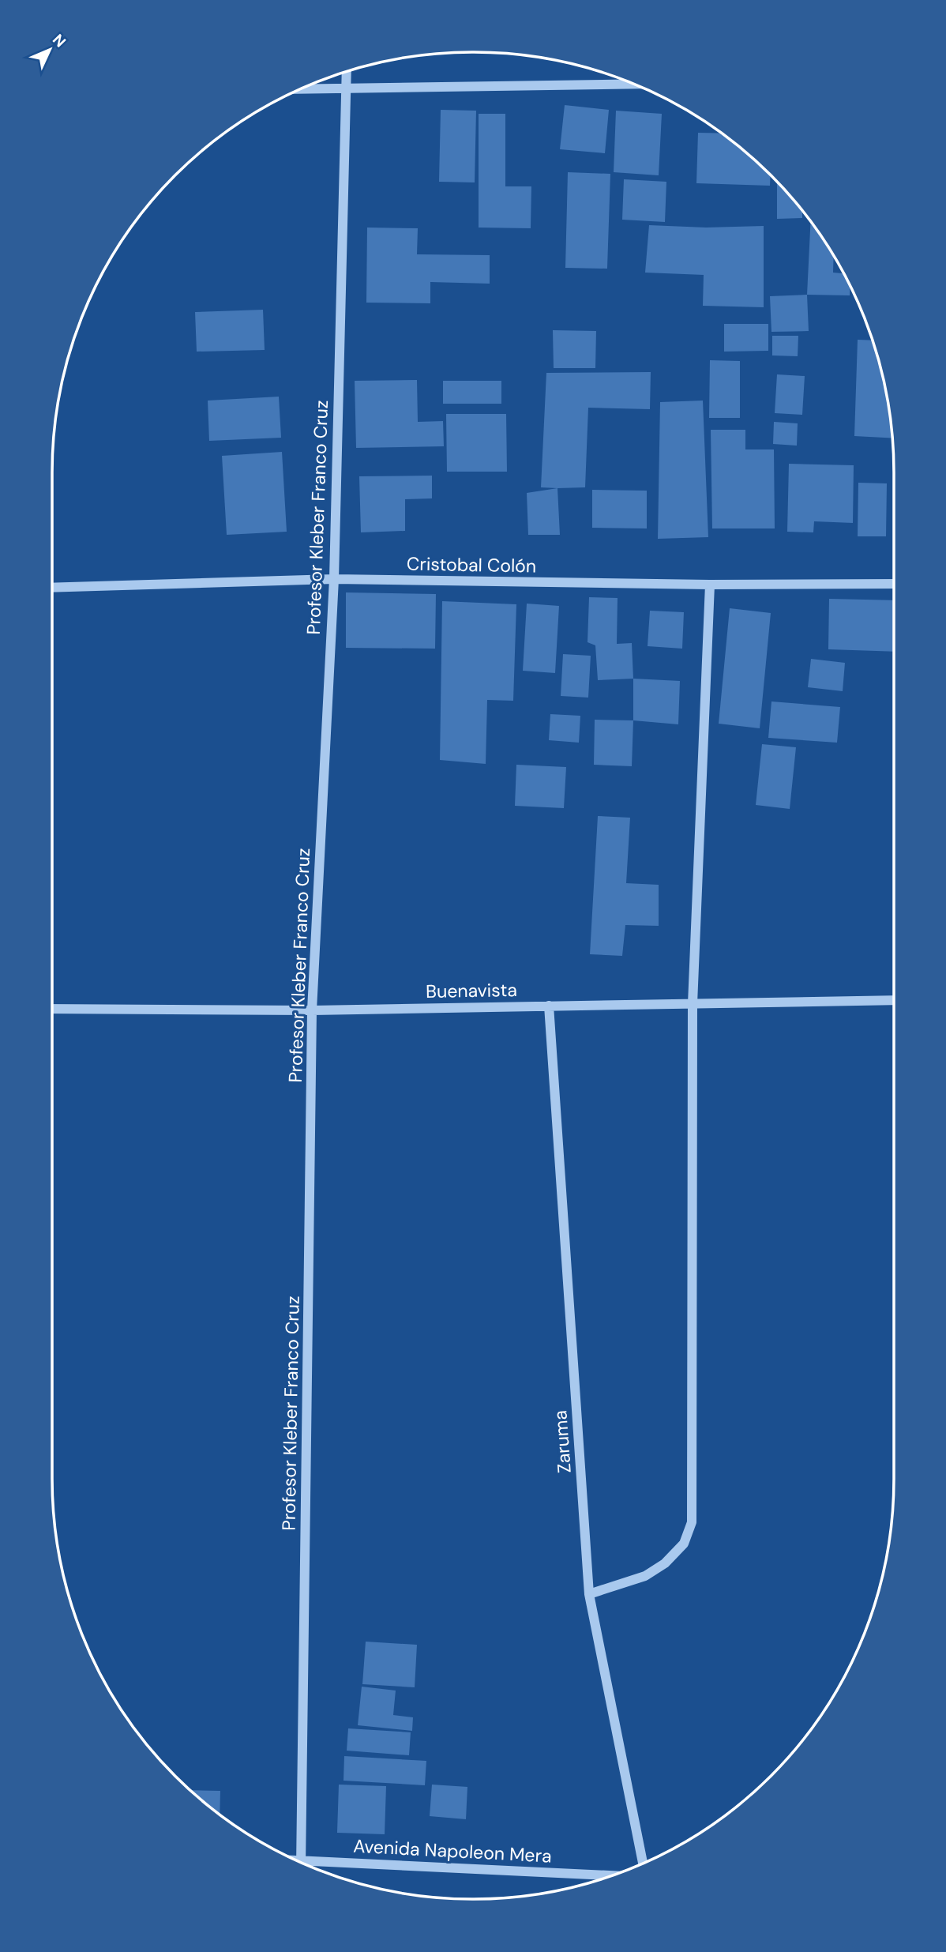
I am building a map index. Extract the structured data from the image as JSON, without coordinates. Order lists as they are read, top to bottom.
{
  "streets": {
    "street": [
      "Profesor Kleber Franco Cruz",
      "Cristobal Colón",
      "Buenavista",
      "Zaruma",
      "Avenida Napoleon Mera"
    ]
  },
  "crossings": [
    ["Profesor Kleber Franco Cruz", "Cristobal Colón"],
    ["Profesor Kleber Franco Cruz", "Buenavista"],
    ["Buenavista", "Zaruma"]
  ],
  "north": "top right"
}
